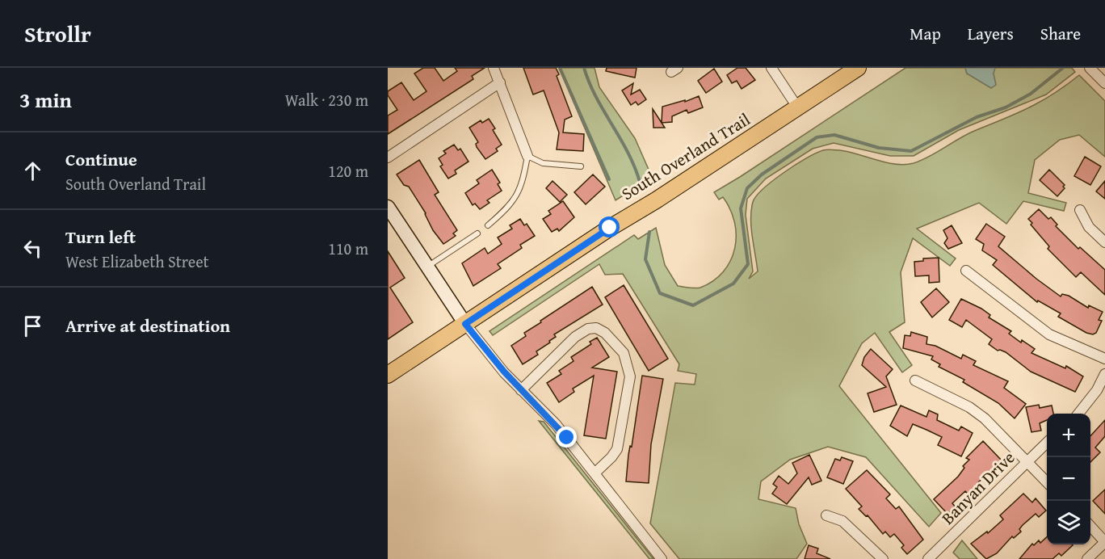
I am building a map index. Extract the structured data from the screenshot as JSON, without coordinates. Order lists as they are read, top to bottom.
{
  "streets": {
    "main road": ["South Overland Trail"],
    "street": ["Banyan Drive"]
  },
  "page": {
    "header": "Strollr",
    "nav": ["Map", "Layers", "Share"],
    "heading": ["3 min", "Walk · 230 m"],
    "list": [
      ["Continue", "South Overland Trail", "120 m"],
      ["Turn left", "West Elizabeth Street", "110 m"],
      "Arrive at destination"
    ],
    "map_buttons": ["+", "−"]
  }
}
